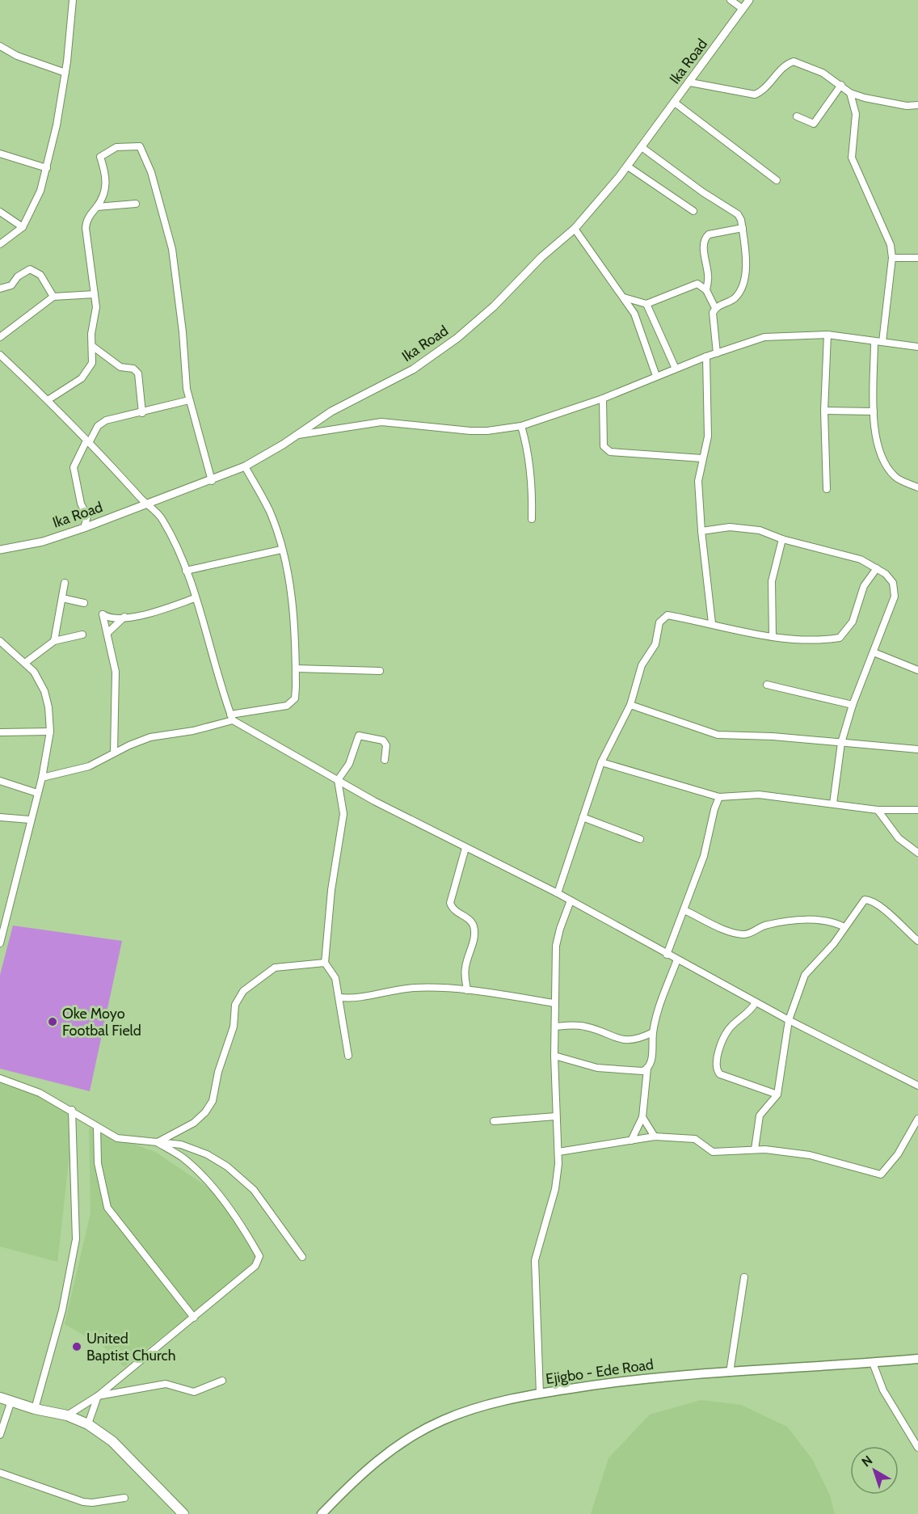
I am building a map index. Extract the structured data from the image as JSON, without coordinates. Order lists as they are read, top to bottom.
{
  "streets": {
    "main road": ["Ejigbo - Ede Road"],
    "street": ["Ika Road"]
  },
  "places": ["Oke Moyo Footbal Field", "United Baptist Church"],
  "north": "top left"
}
